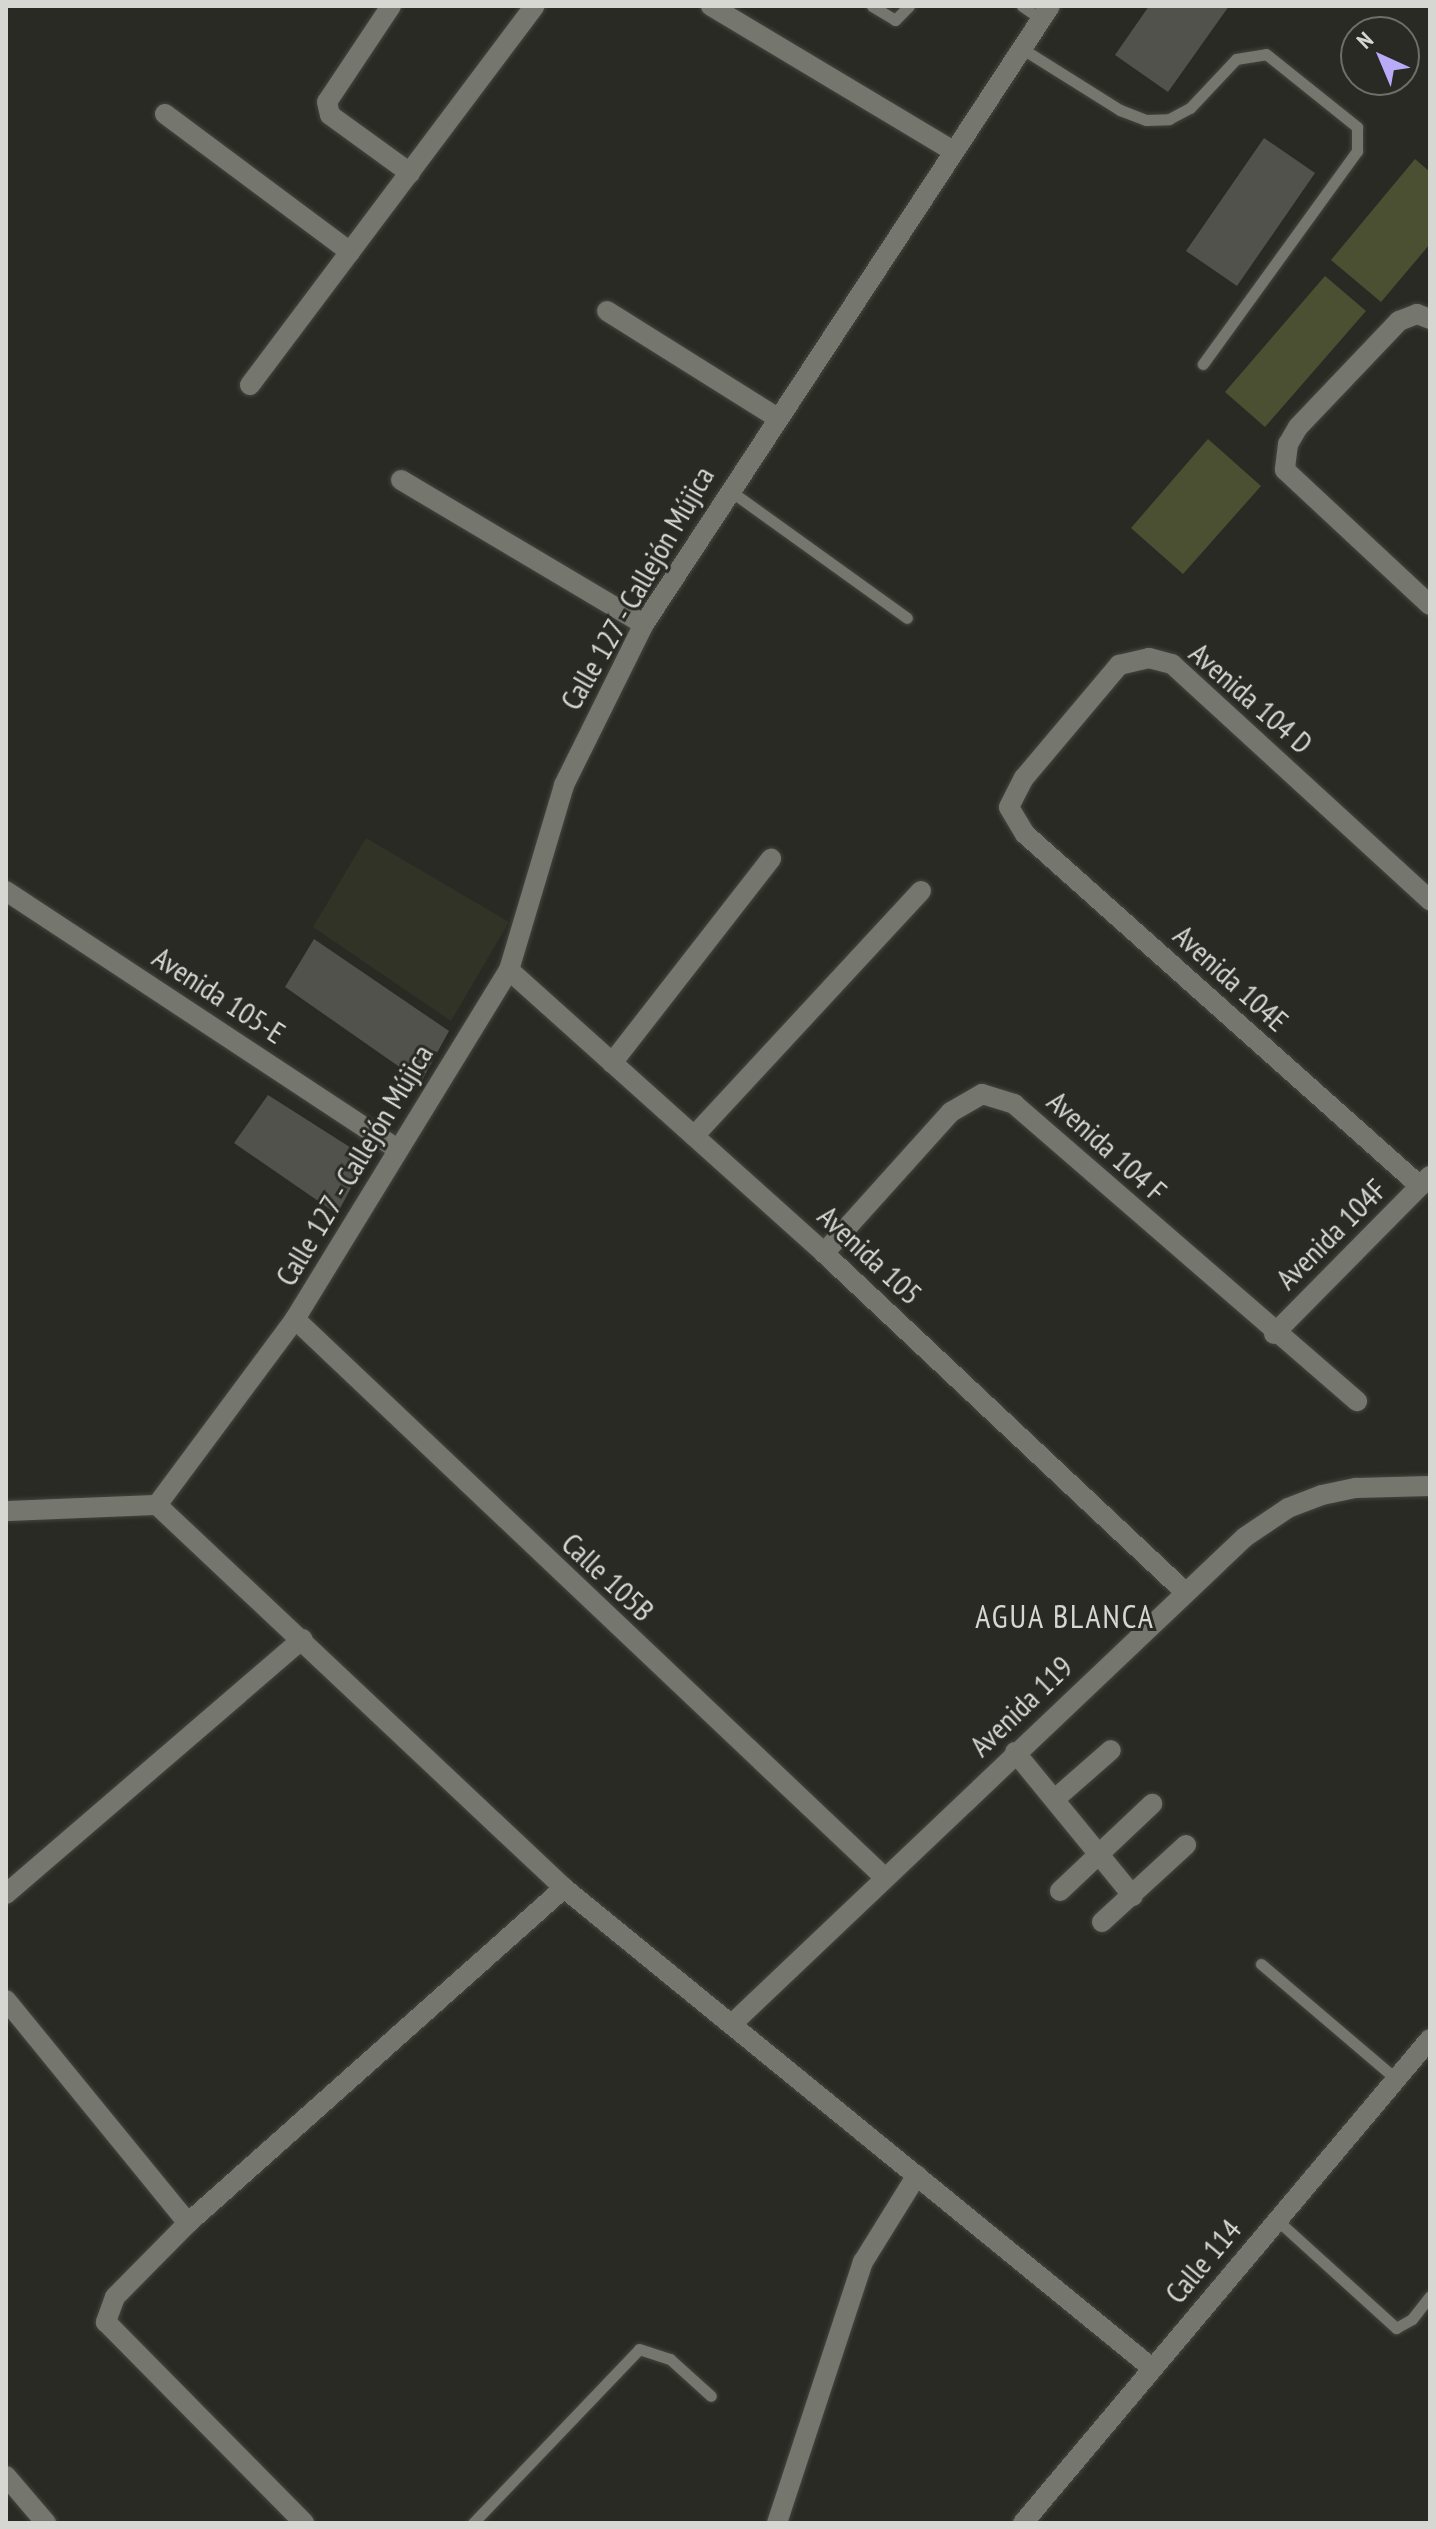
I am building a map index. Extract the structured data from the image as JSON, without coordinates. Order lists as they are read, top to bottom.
{
  "streets": {
    "street": [
      "Calle 127 - Callejón Mújica",
      "Avenida 104 D",
      "Avenida 104E",
      "Avenida 105-E",
      "Avenida 104 F",
      "Avenida 104F",
      "Avenida 105",
      "Calle 105B",
      "Avenida 119",
      "Calle 114"
    ]
  },
  "crossings": [
    ["Calle 127 - Callejón Mújica", "Avenida 105-E"],
    ["Calle 127 - Callejón Mújica", "Avenida 105"],
    ["Calle 127 - Callejón Mújica", "Calle 105B"],
    ["Avenida 104 D", "Avenida 104E"],
    ["Avenida 104E", "Avenida 104F"],
    ["Avenida 104 F", "Avenida 104F"],
    ["Avenida 104 F", "Avenida 105"],
    ["Avenida 105", "Avenida 119"],
    ["Calle 105B", "Avenida 119"]
  ],
  "districts": ["AGUA BLANCA"],
  "north": "top left"
}
